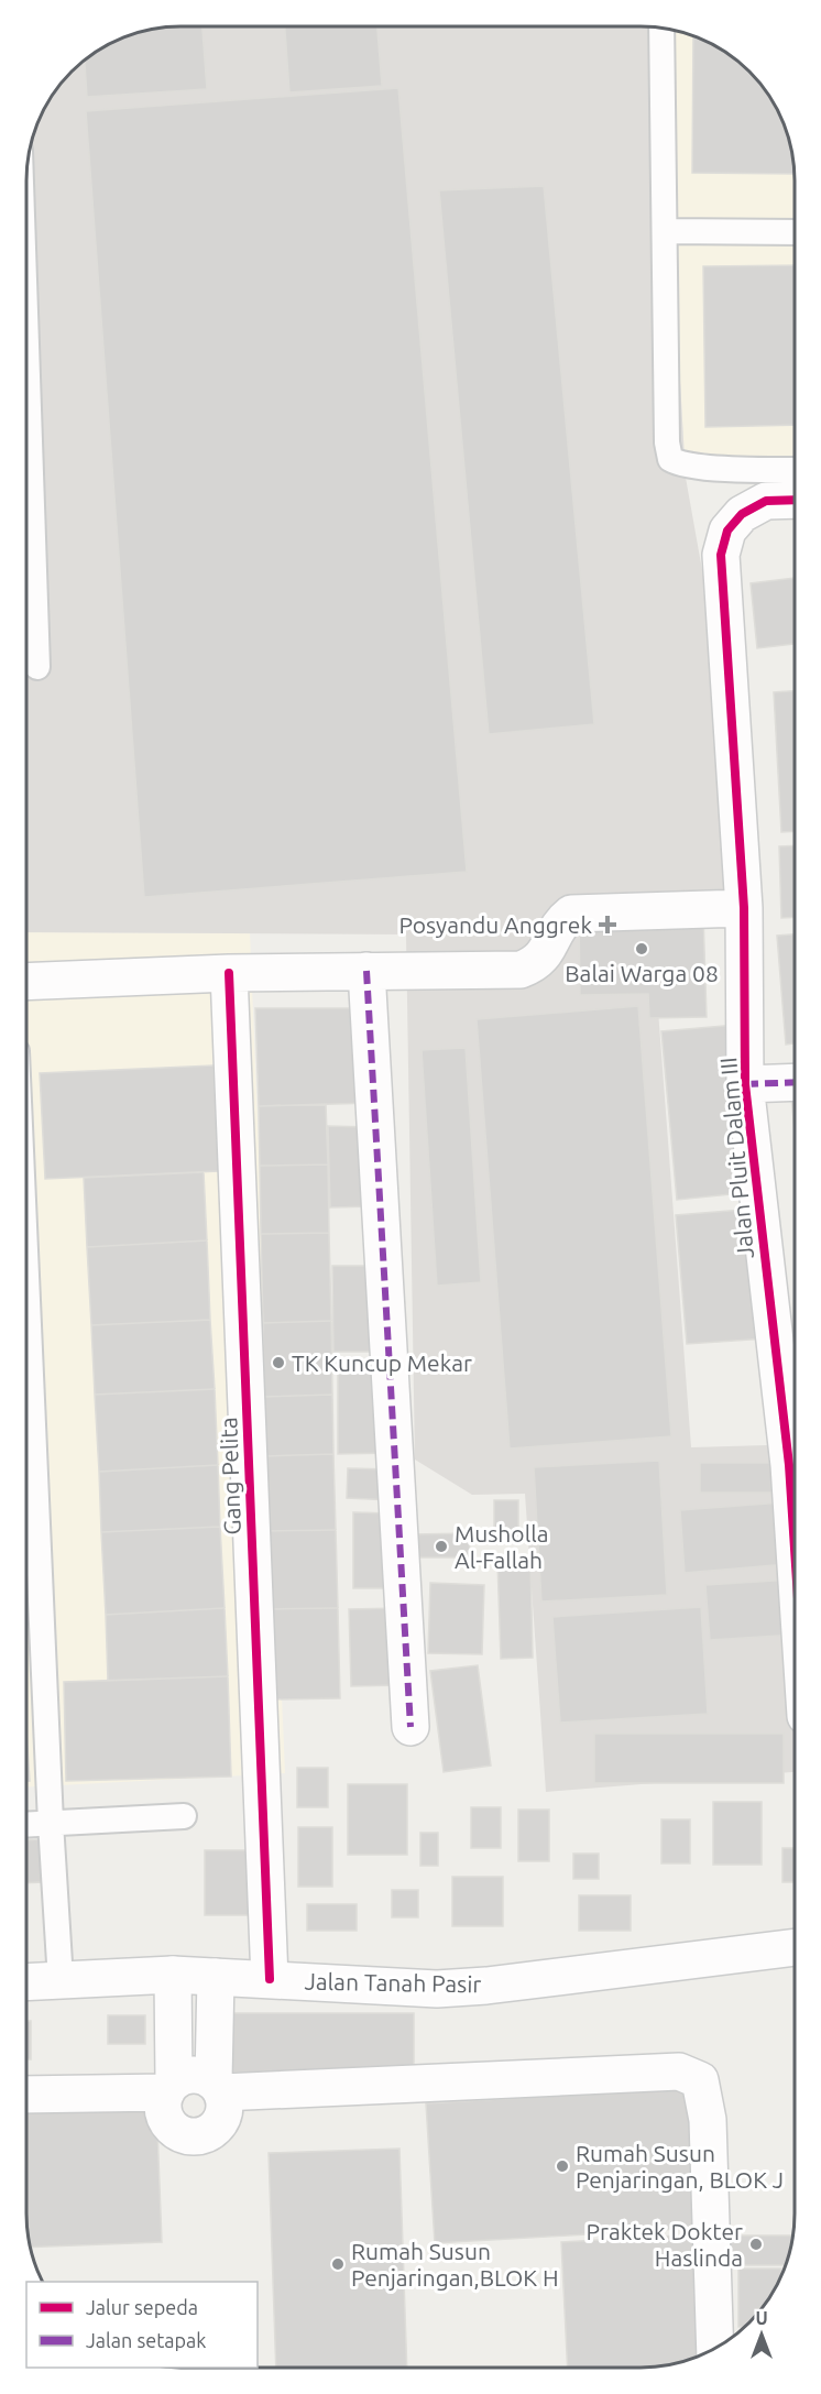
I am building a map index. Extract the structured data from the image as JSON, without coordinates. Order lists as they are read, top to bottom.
{
  "streets": {
    "street": ["Jalan Pluit Dalam III", "Gang Pelita", "Jalan Tanah Pasir"]
  },
  "crossings": [
    ["Gang Pelita", "Jalan Tanah Pasir"]
  ],
  "places": {
    "health": ["Posyandu Anggrek"],
    "other": [
      "Balai Warga 08",
      "TK Kuncup Mekar",
      "Musholla Al-Fallah",
      "Rumah Susun Penjaringan, BLOK J",
      "Praktek Dokter Haslinda",
      "Rumah Susun Penjaringan,BLOK H"
    ]
  },
  "legend": ["Jalur sepeda", "Jalan setapak"],
  "north": "top"
}
